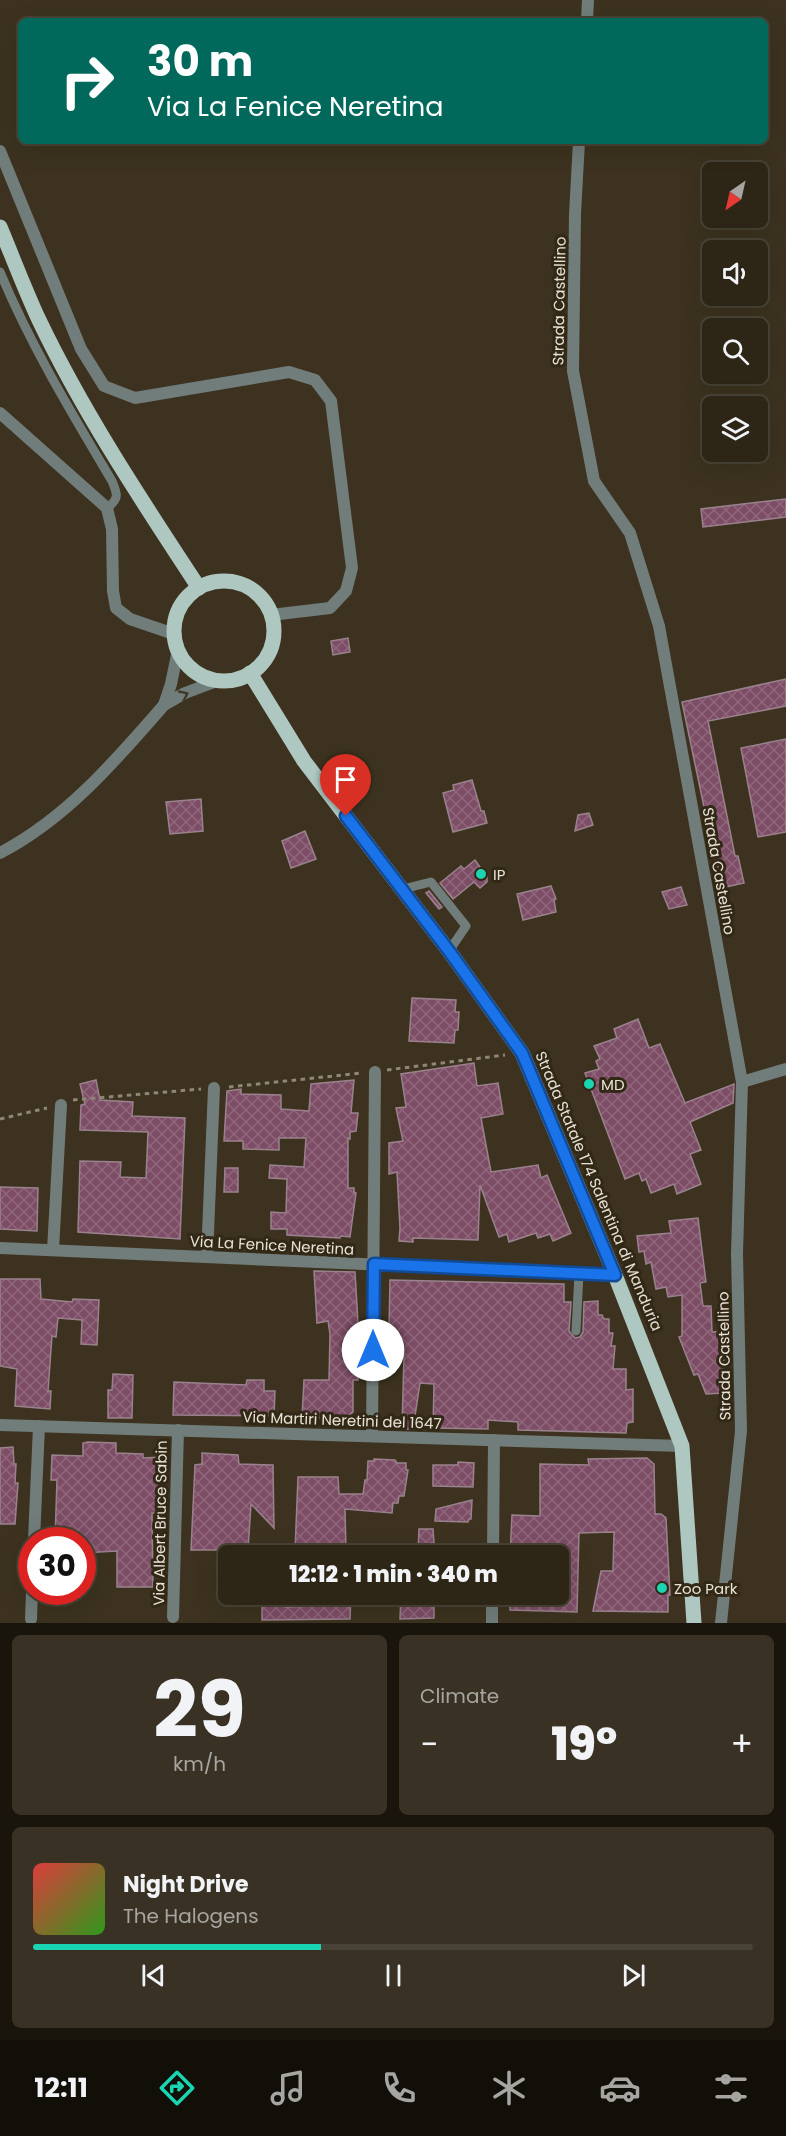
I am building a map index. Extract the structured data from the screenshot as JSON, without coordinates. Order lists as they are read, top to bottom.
{
  "streets": {
    "main road": ["Strada Statale 174 Salentina di Manduria"],
    "street": [
      "Strada Castellino",
      "Via La Fenice Neretina",
      "Via Martiri Neretini del 1647",
      "Via Albert Bruce Sabin"
    ]
  },
  "crossings": [
    ["Strada Statale 174 Salentina di Manduria", "Via La Fenice Neretina"],
    ["Strada Statale 174 Salentina di Manduria", "Via Martiri Neretini del 1647"],
    ["Via Martiri Neretini del 1647", "Via Albert Bruce Sabin"]
  ],
  "places": ["IP", "MD", "Zoo Park"],
  "north": "bottom left",
  "page": {
    "turn": ["30 m", "Via La Fenice Neretina"],
    "limit": "30",
    "trip": "12:12 · 1 min · 340 m",
    "tile": [
      ["29", "km/h"],
      "Climate"
    ],
    "heat": ["−", "19°", "+"],
    "song": ["Night Drive", "The Halogens"],
    "tabs": "12:11"
  }
}
